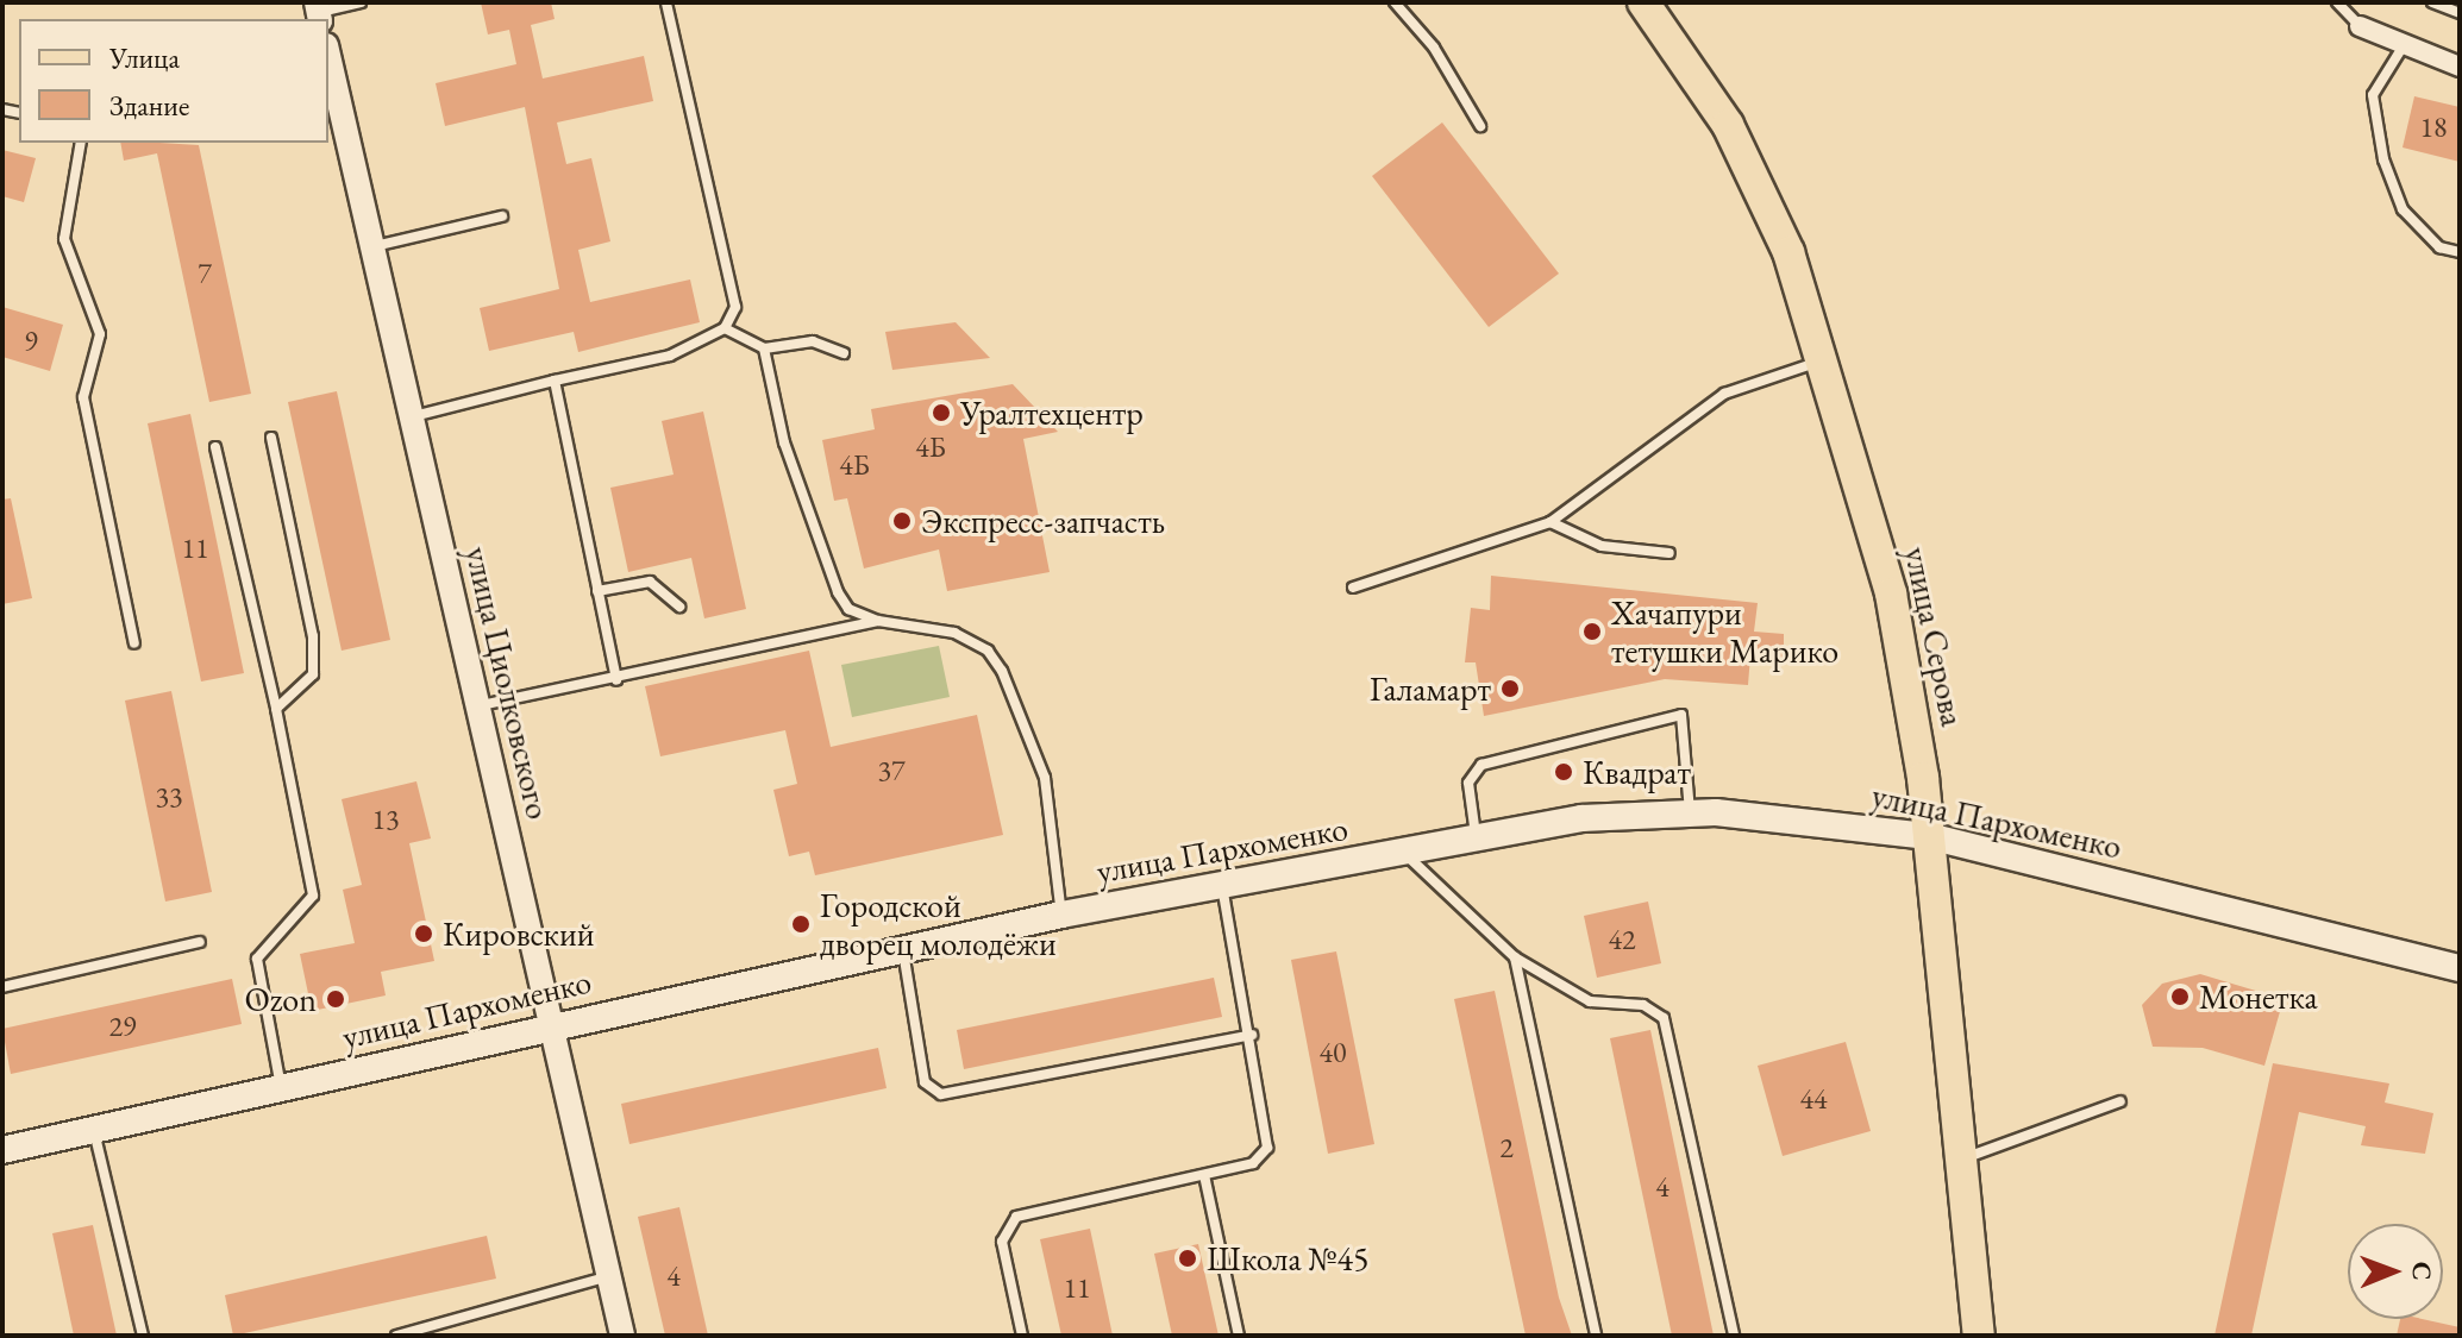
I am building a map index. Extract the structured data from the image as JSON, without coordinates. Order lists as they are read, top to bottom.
{
  "streets": {
    "main road": ["улица Серова", "улица Пархоменко"],
    "street": ["улица Циолковского"]
  },
  "crossings": [
    ["улица Серова", "улица Пархоменко"],
    ["улица Циолковского", "улица Пархоменко"]
  ],
  "places": [
    "Уралтехцентр",
    "Экспресс-запчасть",
    "Хачапури тетушки Марико",
    "Галамарт",
    "Квадрат",
    "Городской дворец молодёжи",
    "Кировский",
    "Монетка",
    "Ozon",
    "Школа №45"
  ],
  "house_numbers": [
    "18",
    "7",
    "9",
    "4Б",
    "4Б",
    "11",
    "37",
    "33",
    "13",
    "42",
    "29",
    "40",
    "44",
    "2",
    "4",
    "4",
    "11"
  ],
  "legend": ["Улица", "Здание"],
  "north": "right"
}
